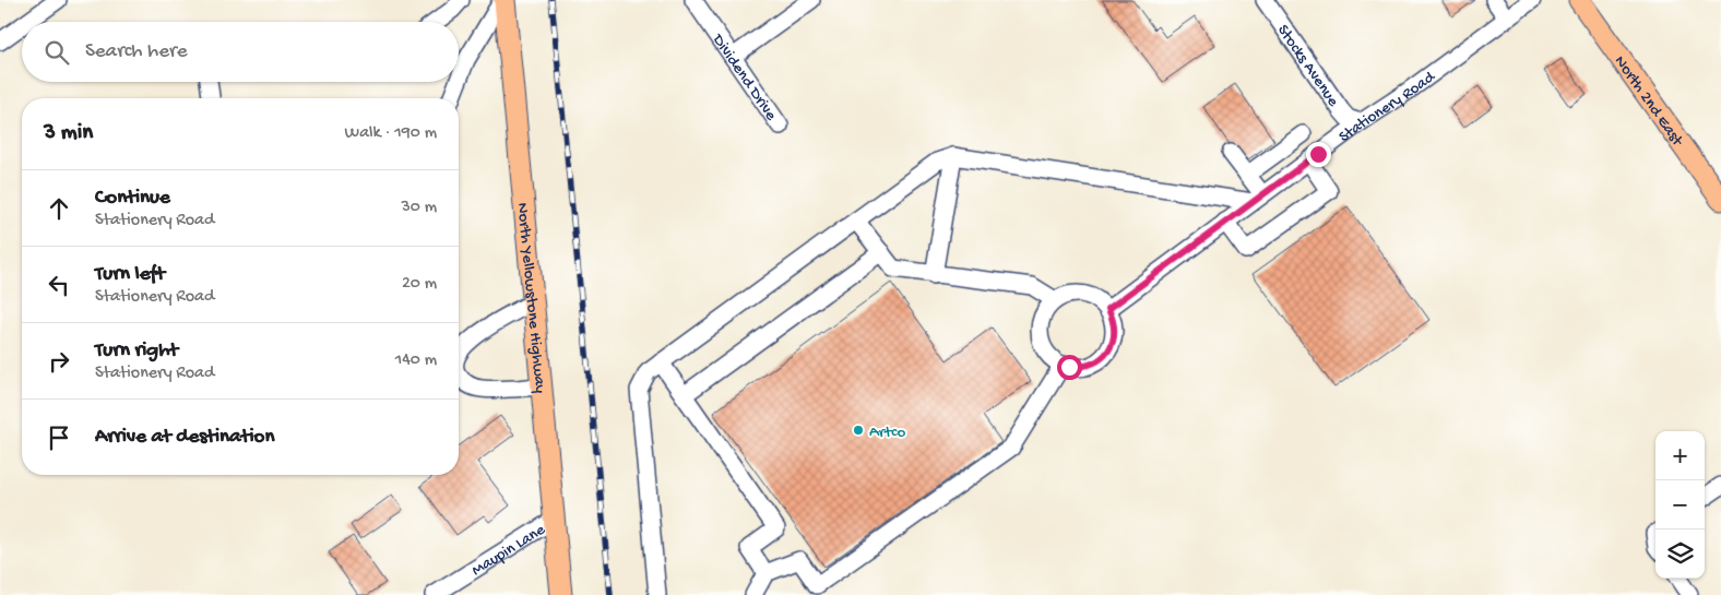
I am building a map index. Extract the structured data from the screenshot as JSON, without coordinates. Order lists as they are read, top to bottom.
{
  "streets": {
    "main road": ["North 2nd East", "North Yellowstone Highway"],
    "street": [
      "Stocks Avenue",
      "Dividend Drive",
      "Stationery Road",
      "Maupin Lane"
    ]
  },
  "crossings": [
    ["Stocks Avenue", "Stationery Road"],
    ["North Yellowstone Highway", "Maupin Lane"]
  ],
  "places": ["Artco"],
  "page": {
    "search": "Search here",
    "heading": ["3 min", "Walk · 190 m"],
    "list": [
      ["Continue", "Stationery Road", "30 m"],
      ["Turn left", "Stationery Road", "20 m"],
      ["Turn right", "Stationery Road", "140 m"],
      "Arrive at destination"
    ],
    "map_buttons": ["+", "−"]
  }
}
